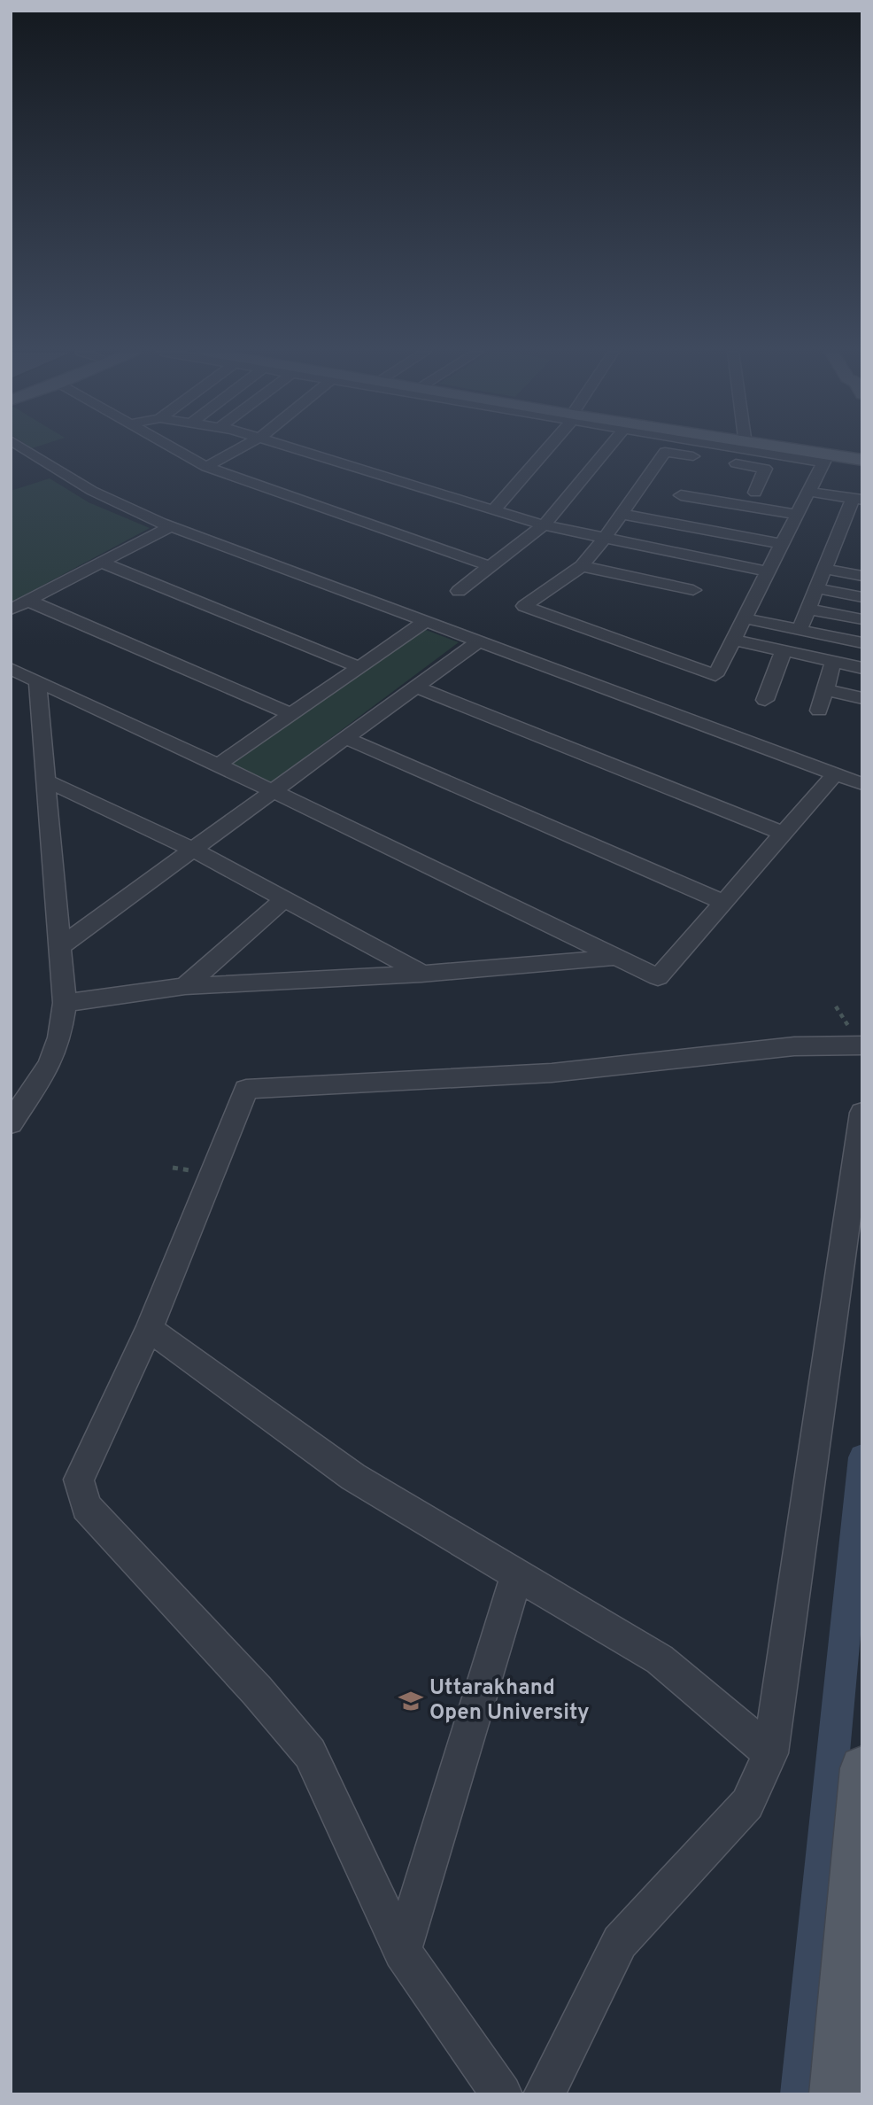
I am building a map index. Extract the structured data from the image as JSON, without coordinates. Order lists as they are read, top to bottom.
{
  "places": {
    "school or university": ["Uttarakhand Open University"]
  }
}
